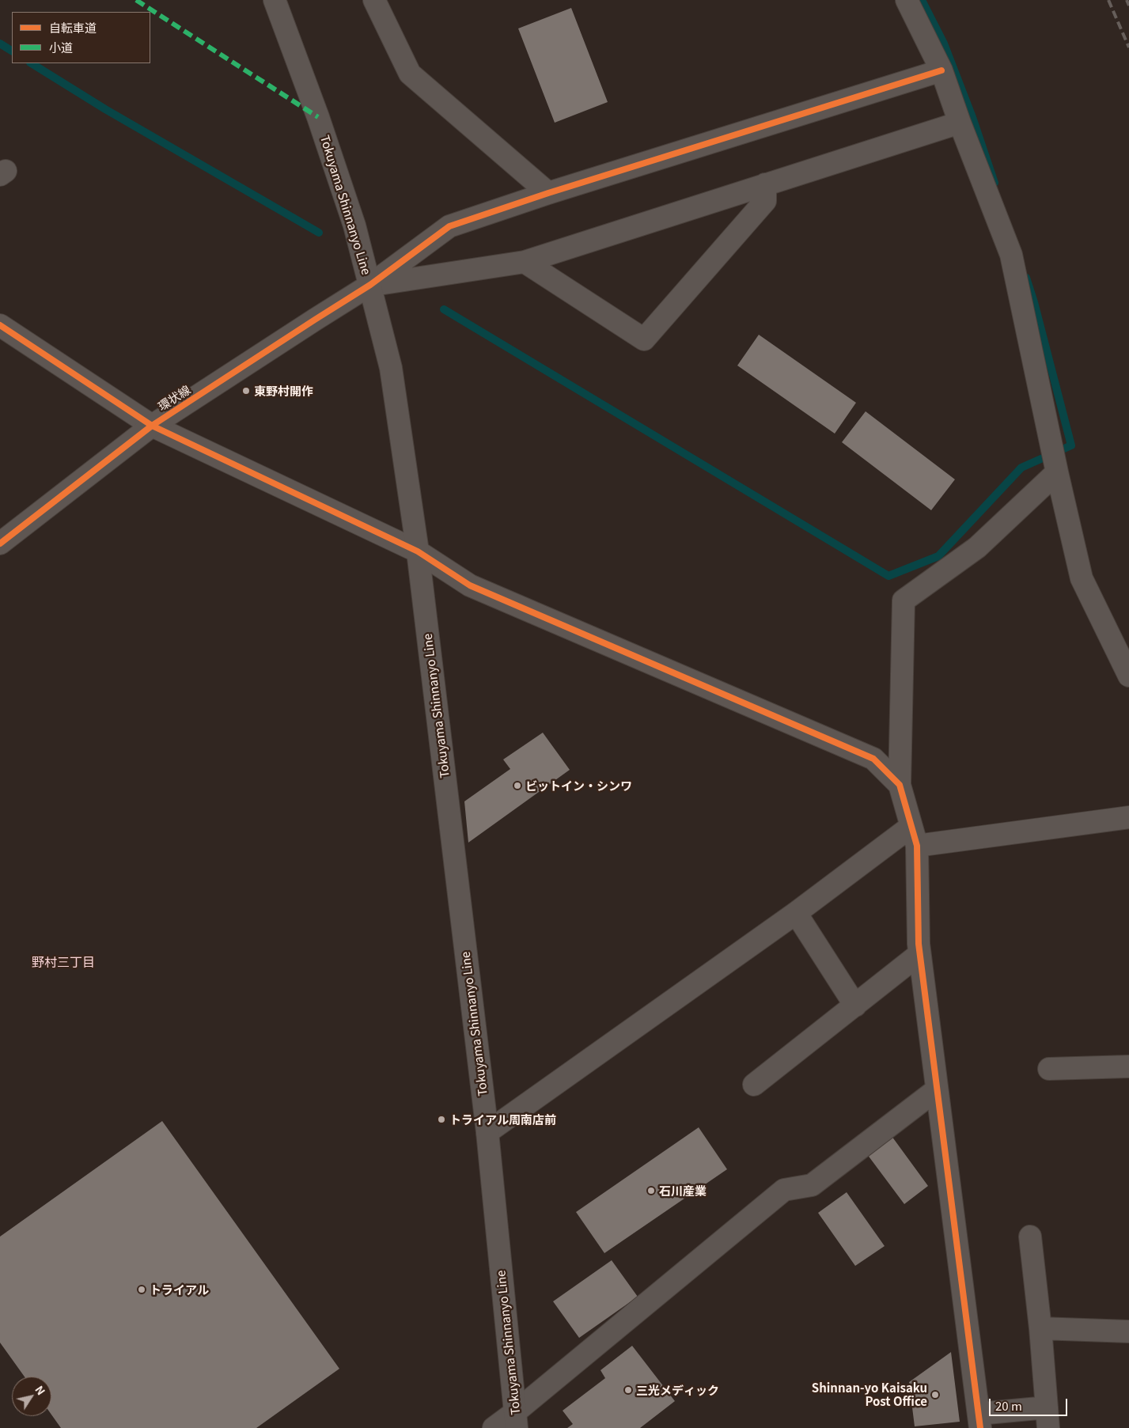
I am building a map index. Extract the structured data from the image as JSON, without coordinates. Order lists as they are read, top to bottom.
{
  "streets": {
    "street": ["Tokuyama Shinnanyo Line", "環状線"]
  },
  "crossings": [
    ["Tokuyama Shinnanyo Line", "環状線"]
  ],
  "districts": ["野村三丁目"],
  "places": [
    "東野村開作",
    "ビットイン・シンワ",
    "トライアル周南店前",
    "石川産業",
    "トライアル",
    "三光メディック",
    "Shinnan-yo Kaisaku Post Office"
  ],
  "legend": ["自転車道", "小道"],
  "scale_bar": "20 m",
  "north": "top right"
}
